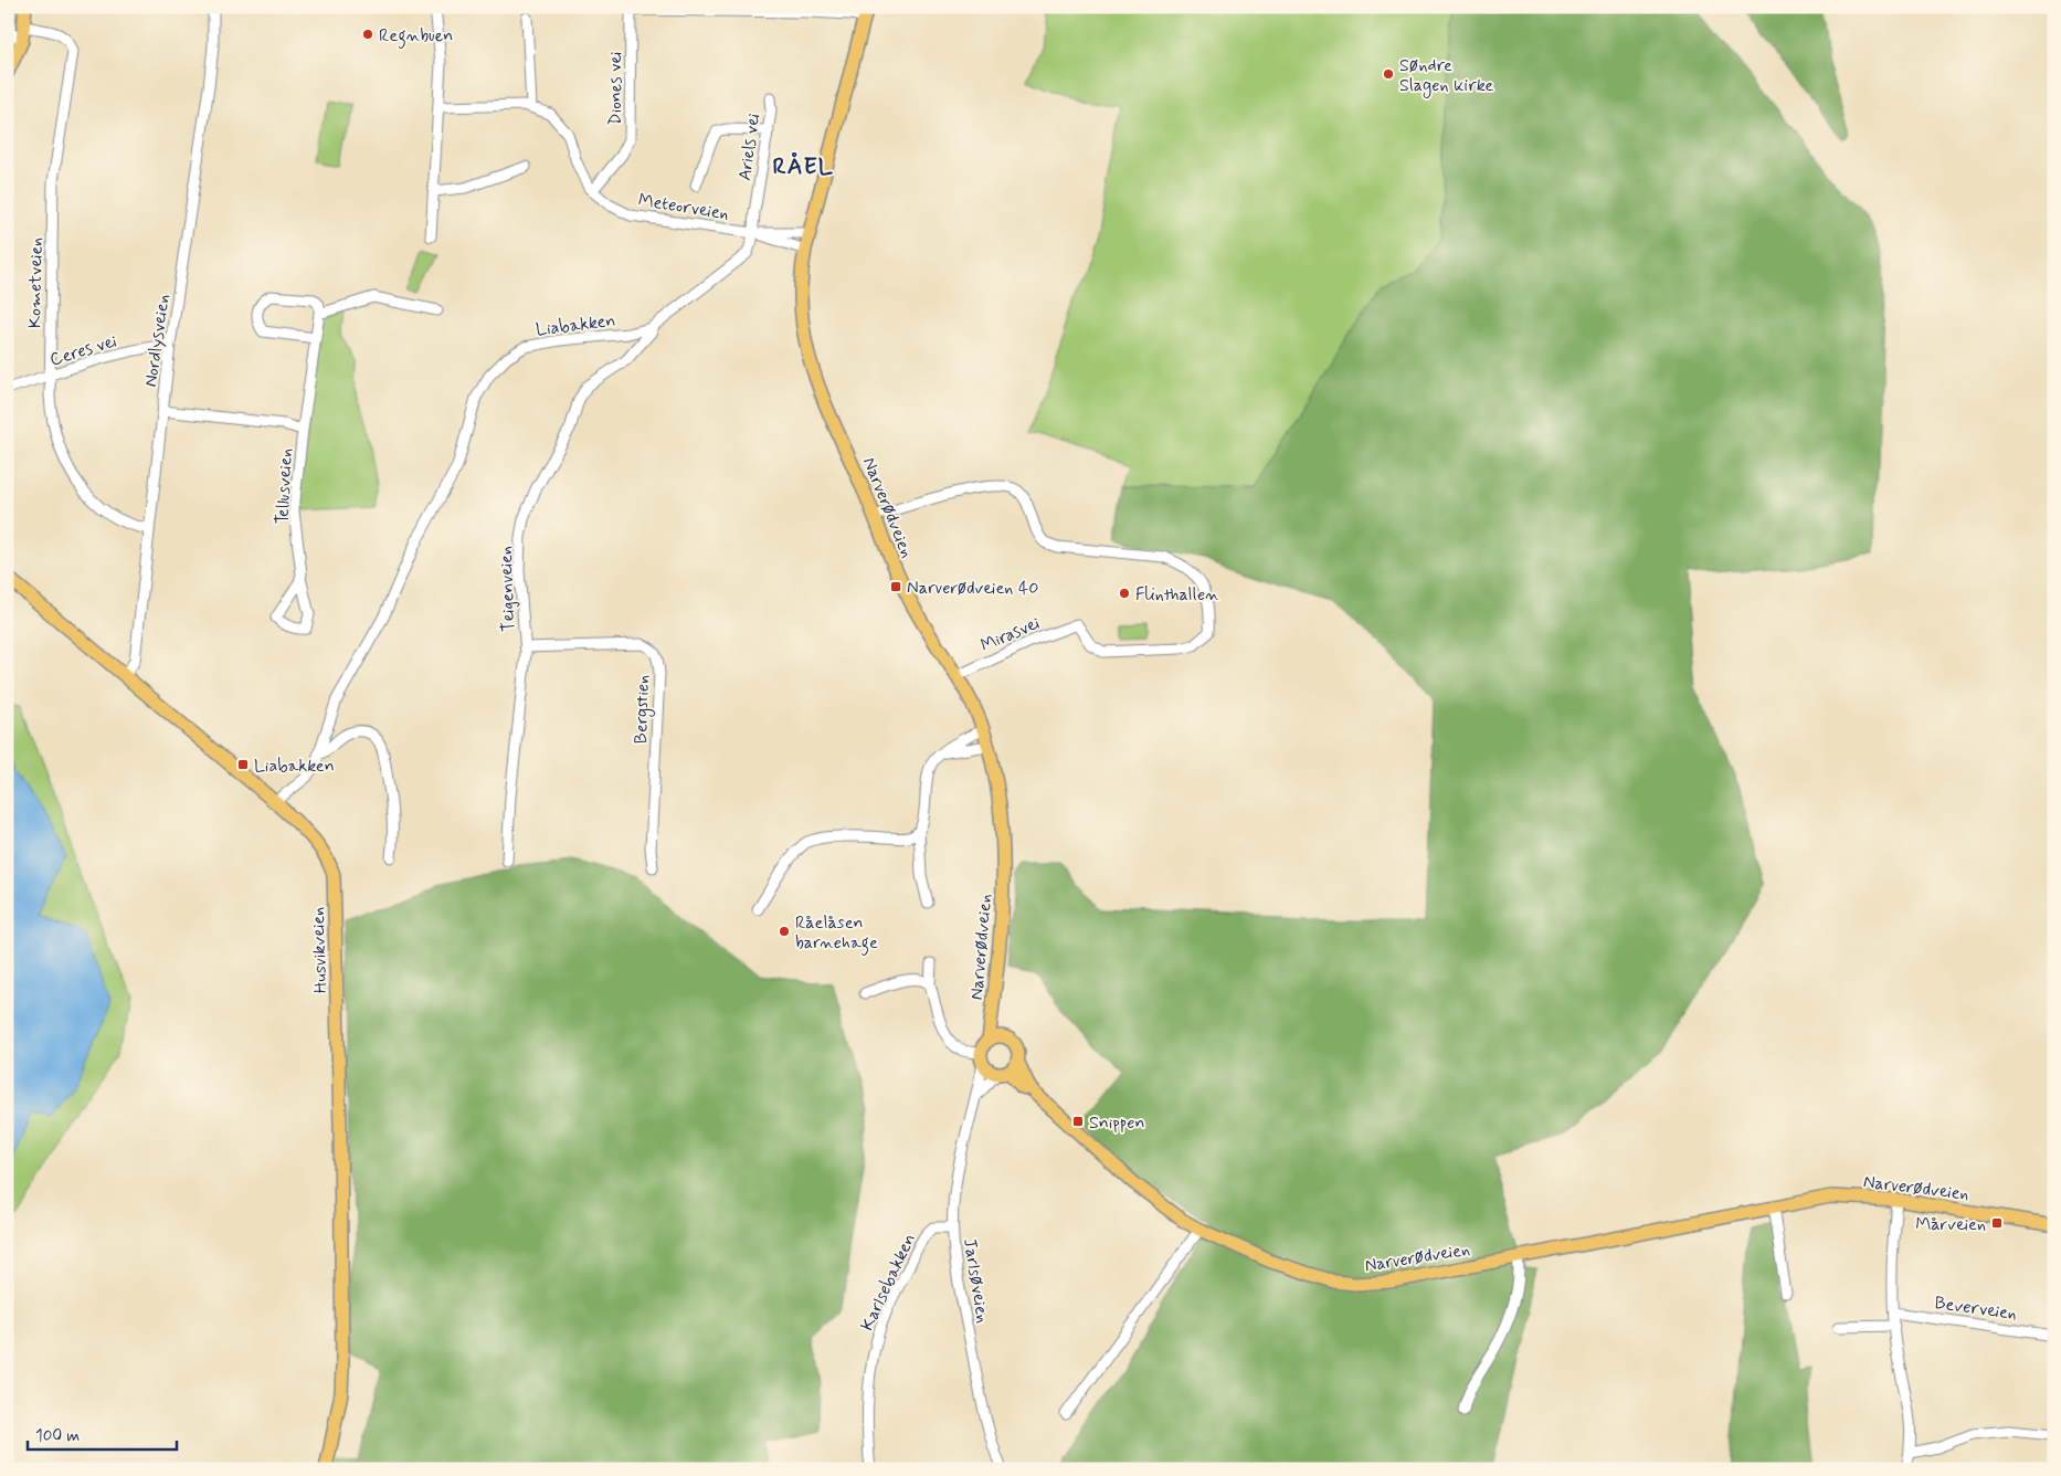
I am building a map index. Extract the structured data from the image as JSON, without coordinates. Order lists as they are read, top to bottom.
{
  "streets": {
    "main road": ["Narverødveien", "Husvikveien"],
    "street": [
      "Diones vei",
      "Ariels vei",
      "Meteorveien",
      "Kometveien",
      "Liabakken",
      "Nordlysveien",
      "Ceres vei",
      "Tellusveien",
      "Teigenveien",
      "Mirasvei",
      "Bergstien",
      "Jarlsøveien",
      "Karlsebakken",
      "Beverveien"
    ]
  },
  "crossings": [
    ["Diones vei", "Meteorveien"],
    ["Ariels vei", "Meteorveien"],
    ["Ariels vei", "Liabakken"],
    ["Meteorveien", "Liabakken"],
    ["Kometveien", "Nordlysveien"],
    ["Kometveien", "Ceres vei"],
    ["Liabakken", "Teigenveien"],
    ["Liabakken", "Husvikveien"],
    ["Nordlysveien", "Ceres vei"],
    ["Nordlysveien", "Tellusveien"],
    ["Nordlysveien", "Husvikveien"],
    ["Narverødveien", "Mirasvei"],
    ["Narverødveien", "Jarlsøveien"],
    ["Teigenveien", "Bergstien"],
    ["Jarlsøveien", "Karlsebakken"]
  ],
  "districts": ["RÅEL"],
  "places": {
    "other": [
      "Regnbuen",
      "Søndre Slagen kirke",
      "Flinthallen",
      "Råelåsen barnehage"
    ],
    "transit": [
      "Narverødveien 40",
      "Liabakken",
      "Snippen",
      "Mårveien"
    ]
  },
  "scale_bar": "100 m"
}
